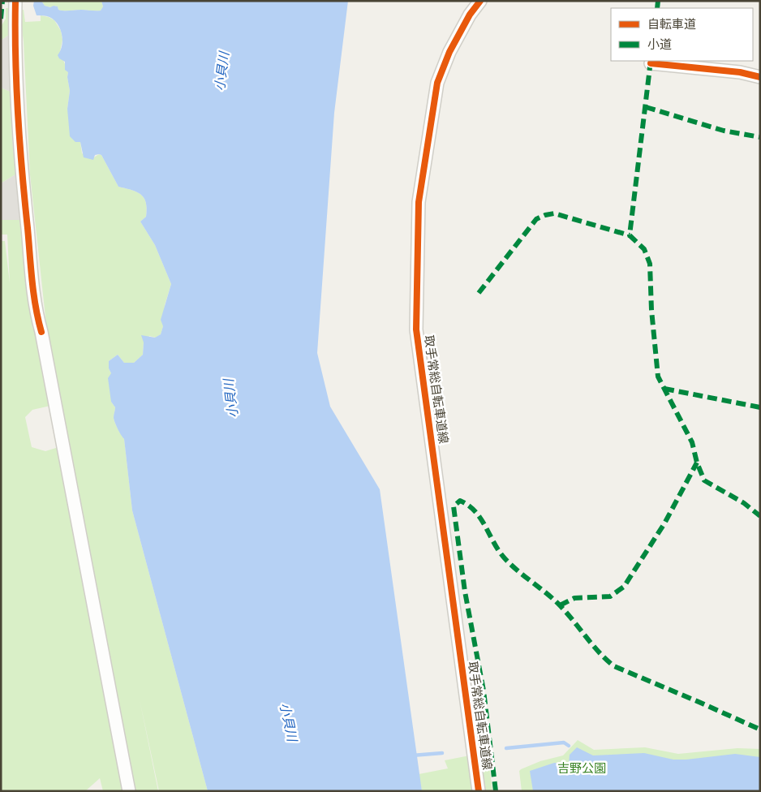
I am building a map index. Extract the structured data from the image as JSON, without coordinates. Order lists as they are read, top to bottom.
{
  "streets": {
    "street": ["取手常総自転車道線"]
  },
  "water": ["小貝川"],
  "parks": ["吉野公園"],
  "legend": ["自転車道", "小道"]
}
